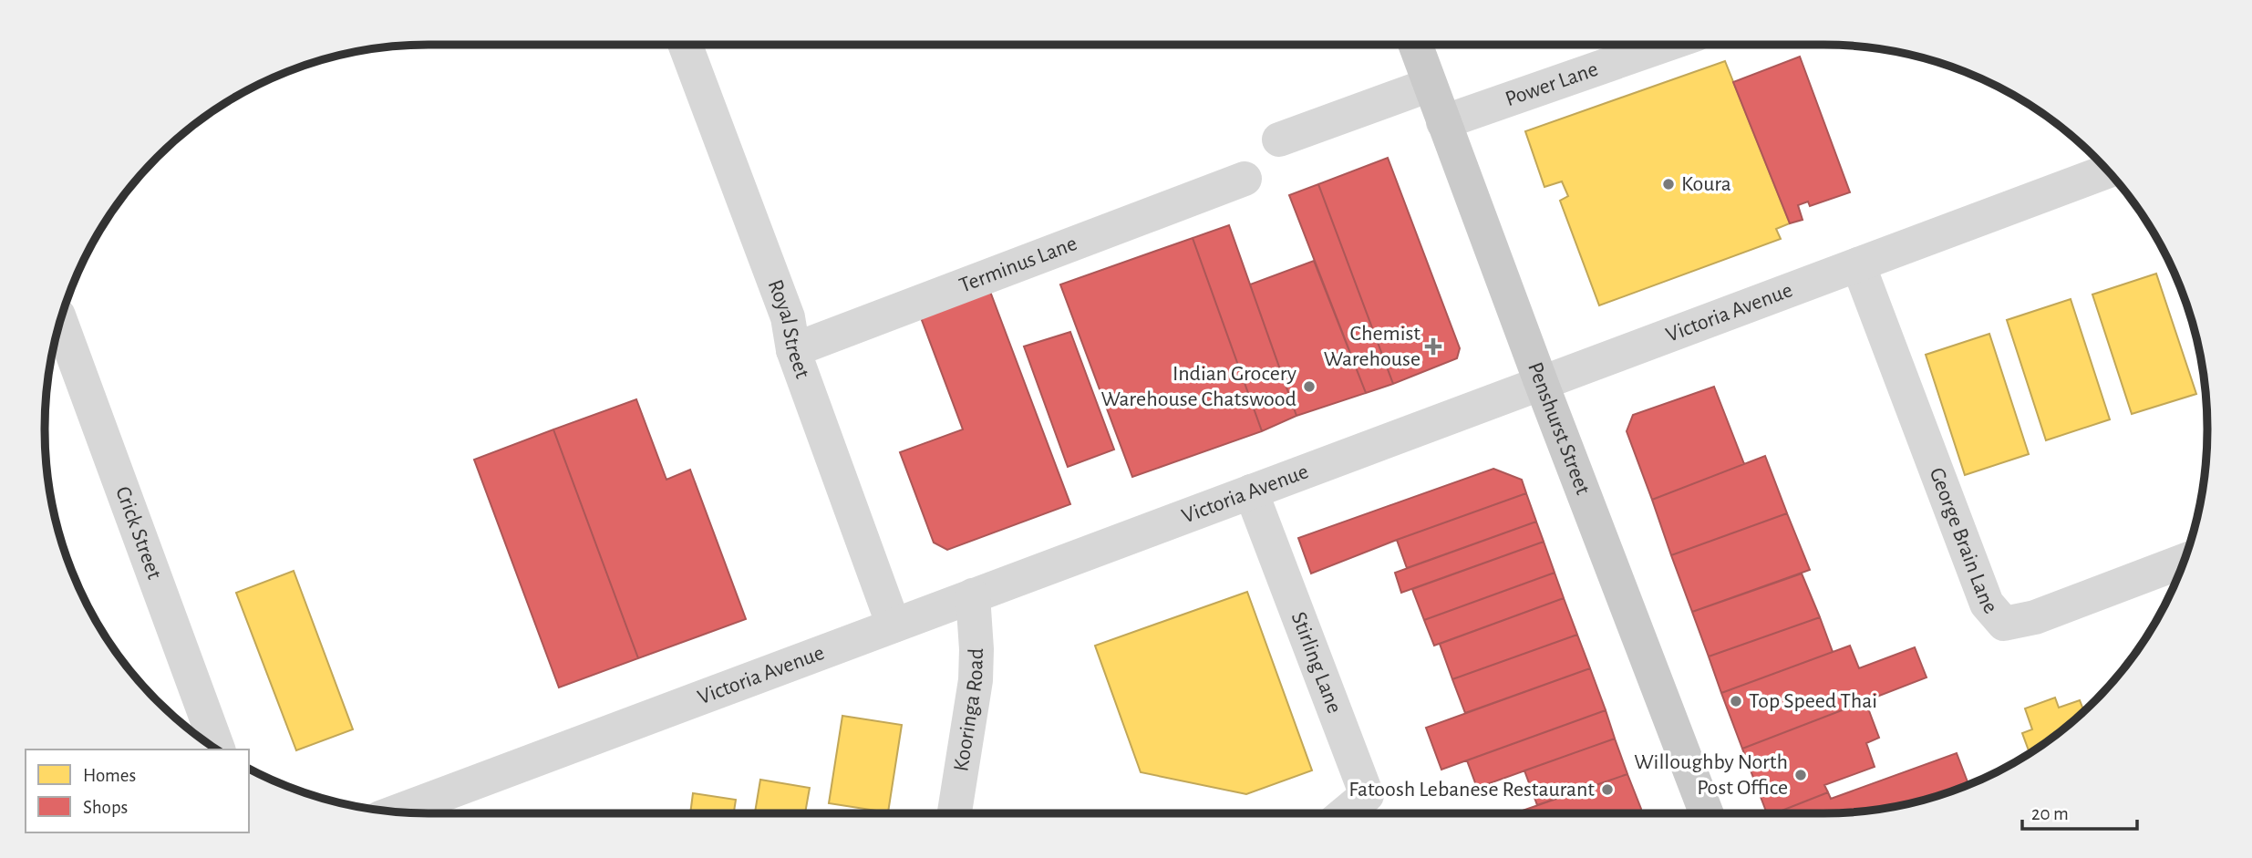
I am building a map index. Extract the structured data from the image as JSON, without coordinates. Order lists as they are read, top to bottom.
{
  "streets": {
    "main road": ["Penshurst Street"],
    "street": [
      "Power Lane",
      "Terminus Lane",
      "Victoria Avenue",
      "Royal Street",
      "Crick Street",
      "George Brain Lane",
      "Stirling Lane",
      "Kooringa Road"
    ]
  },
  "crossings": [
    ["Power Lane", "Penshurst Street"],
    ["Terminus Lane", "Royal Street"],
    ["Victoria Avenue", "Royal Street"],
    ["Victoria Avenue", "Penshurst Street"],
    ["Victoria Avenue", "George Brain Lane"],
    ["Victoria Avenue", "Stirling Lane"],
    ["Victoria Avenue", "Kooringa Road"]
  ],
  "places": {
    "other": [
      "Koura",
      "Indian Grocery Warehouse Chatswood",
      "Top Speed Thai",
      "Willoughby North Post Office",
      "Fatoosh Lebanese Restaurant"
    ],
    "health": ["Chemist Warehouse"]
  },
  "legend": ["Homes", "Shops"],
  "scale_bar": "20 m"
}
